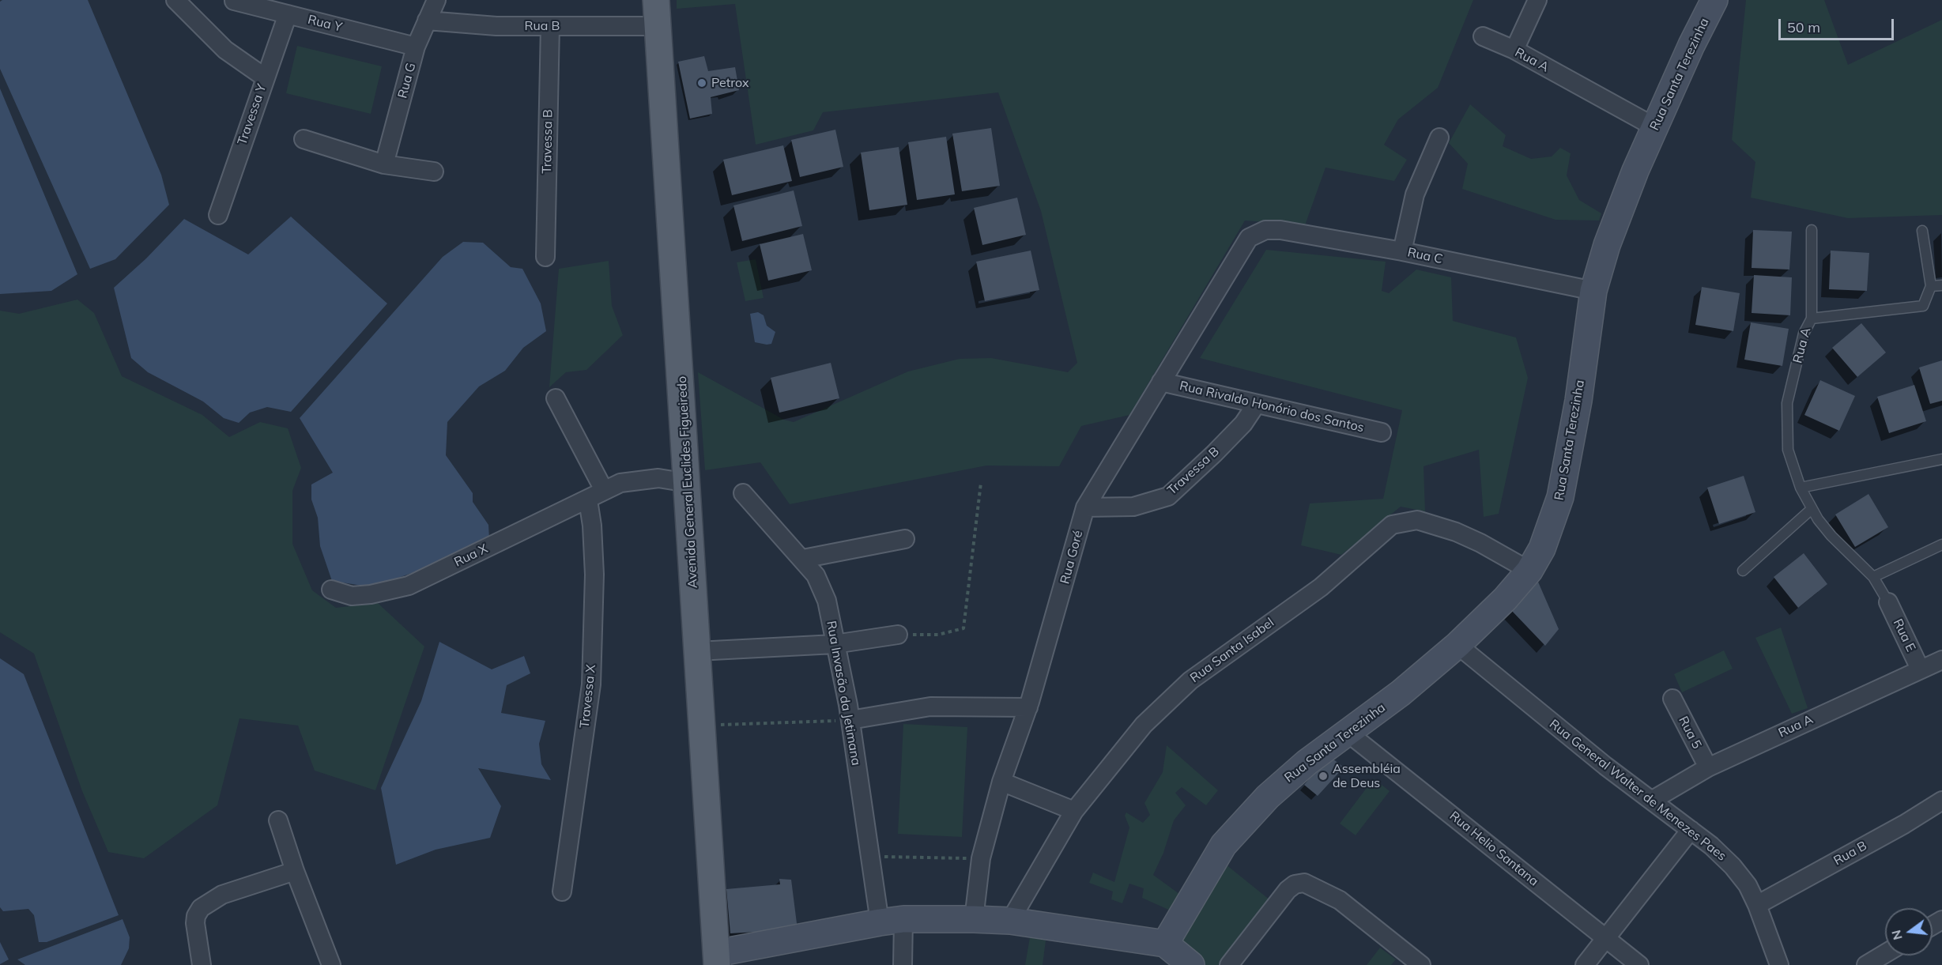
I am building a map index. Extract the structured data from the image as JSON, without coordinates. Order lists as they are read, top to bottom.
{
  "streets": {
    "main road": ["Avenida General Euclides Figueiredo"],
    "street": [
      "Rua Y",
      "Rua B",
      "Rua A",
      "Rua Santa Terezinha",
      "Rua G",
      "Travessa Y",
      "Travessa B",
      "Rua C",
      "Rua Rivaldo Honório dos Santos",
      "Rua X",
      "Rua Goré",
      "Rua E",
      "Rua Santa Isabel",
      "Rua Invasão da Jetimana",
      "Travessa X",
      "Rua 5",
      "Rua General Walter de Menezes Paes",
      "Rua Helio Santana"
    ]
  },
  "crossings": [
    ["Rua Y", "Rua G"],
    ["Rua Y", "Travessa Y"],
    ["Rua B", "Rua G"],
    ["Rua B", "Travessa B"],
    ["Rua B", "Avenida General Euclides Figueiredo"],
    ["Rua B", "Rua General Walter de Menezes Paes"],
    ["Rua A", "Rua Santa Terezinha"],
    ["Rua A", "Rua E"],
    ["Rua A", "Rua 5"],
    ["Rua A", "Rua General Walter de Menezes Paes"],
    ["Rua Santa Terezinha", "Rua C"],
    ["Rua Santa Terezinha", "Rua Santa Isabel"],
    ["Rua Santa Terezinha", "Rua General Walter de Menezes Paes"],
    ["Rua Santa Terezinha", "Rua Helio Santana"],
    ["Travessa B", "Rua Rivaldo Honório dos Santos"],
    ["Travessa B", "Rua Goré"],
    ["Rua C", "Rua Goré"],
    ["Rua Rivaldo Honório dos Santos", "Rua Goré"],
    ["Avenida General Euclides Figueiredo", "Rua X"],
    ["Rua X", "Travessa X"]
  ],
  "places": ["Petrox", "Assembléia de Deus"],
  "scale_bar": "50 m",
  "north": "left"
}
